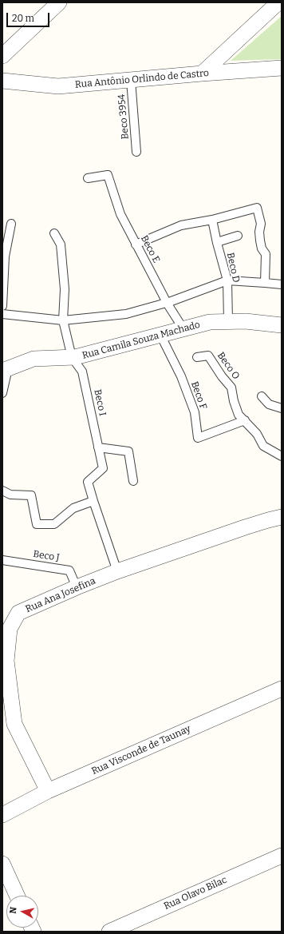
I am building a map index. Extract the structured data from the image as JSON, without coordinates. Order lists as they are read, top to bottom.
{
  "streets": {
    "street": [
      "Rua Antônio Orlindo de Castro",
      "Rua Camila Souza Machado",
      "Rua Ana Josefina",
      "Rua Visconde de Taunay",
      "Rua Olavo Bilac"
    ],
    "lane": [
      "Beco 3954",
      "Beco E",
      "Beco D",
      "Beco O",
      "Beco F",
      "Beco I",
      "Beco J"
    ]
  },
  "crossings": [
    ["Rua Antônio Orlindo de Castro", "Beco 3954"],
    ["Beco E", "Rua Camila Souza Machado"],
    ["Beco D", "Rua Camila Souza Machado"],
    ["Rua Camila Souza Machado", "Beco F"],
    ["Rua Camila Souza Machado", "Beco I"],
    ["Beco O", "Beco F"],
    ["Beco I", "Rua Ana Josefina"],
    ["Beco J", "Rua Ana Josefina"],
    ["Rua Ana Josefina", "Rua Visconde de Taunay"]
  ],
  "scale_bar": "20 m",
  "north": "left"
}
